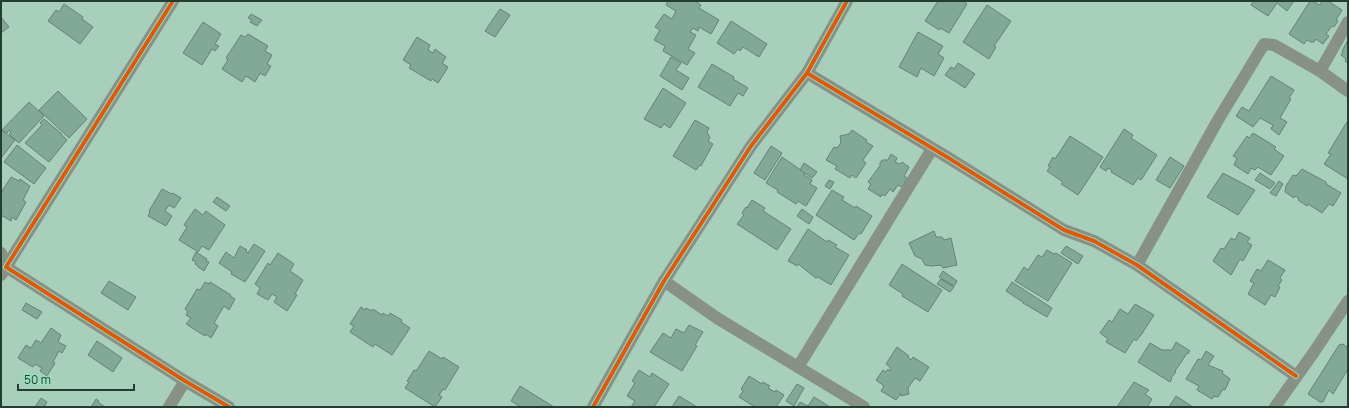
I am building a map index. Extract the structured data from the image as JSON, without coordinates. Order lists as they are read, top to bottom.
{
  "scale_bar": "50 m"
}
